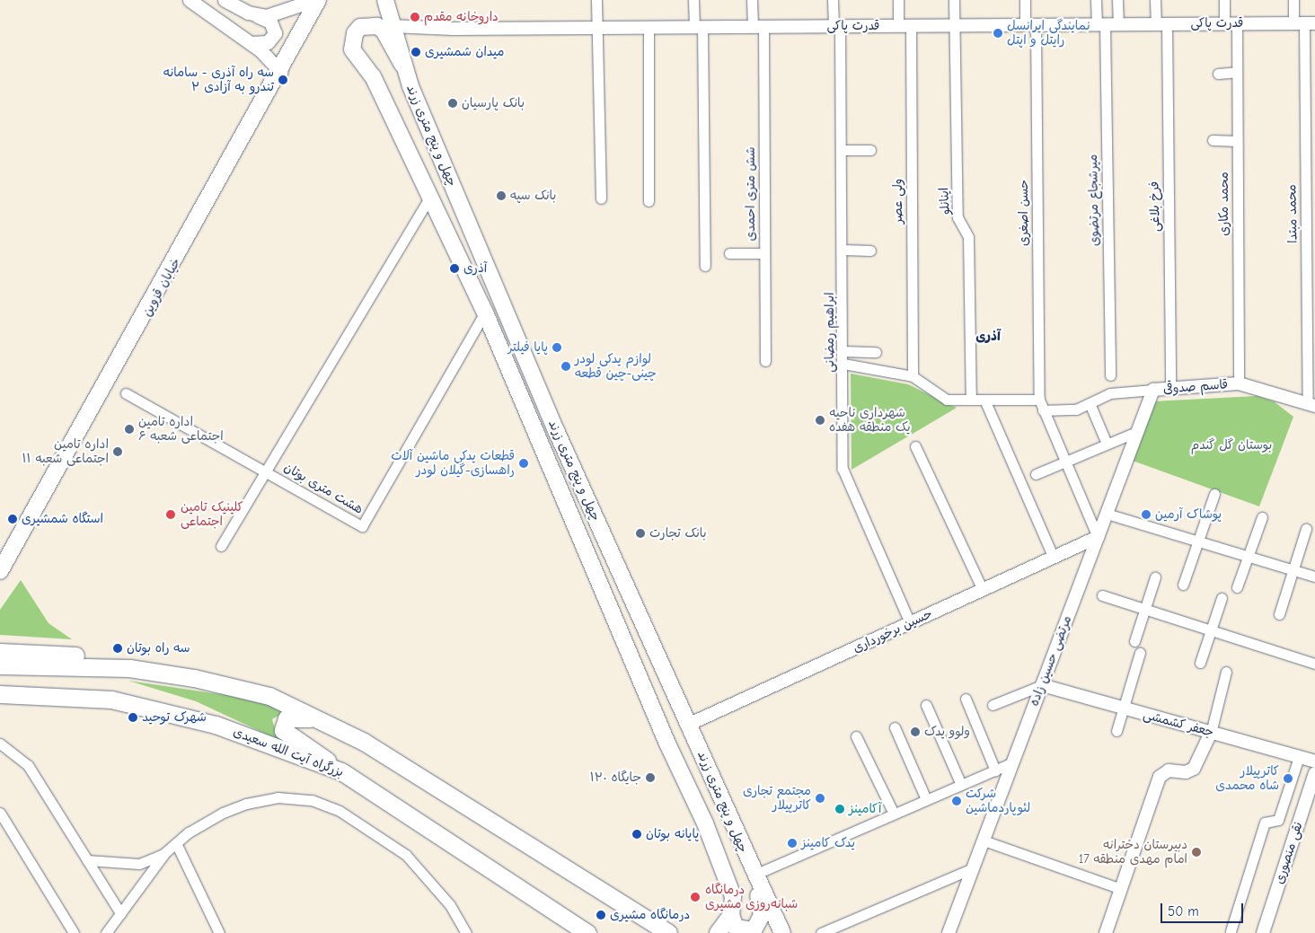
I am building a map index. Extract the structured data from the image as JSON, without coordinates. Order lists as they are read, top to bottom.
{
  "streets": {
    "highway": ["بزرگراه آیت الله سعیدی"],
    "main road": ["چهل و پنج متری زرند", "خیابان قزوین"],
    "street": [
      "قدرت پاکی",
      "شش متری احمدی",
      "میرشجاع مرتضوی",
      "ولی عصر",
      "اینانلو",
      "محمد مکاری",
      "فرخ بلاغی",
      "حسن اصغری",
      "محمد مبتدا",
      "ابراهیم رمضانی",
      "قاسم صدوقی",
      "هشت متری بوتان",
      "حسین برخورداری",
      "مرتضی حسین زاده",
      "جعفر کشمشی",
      "نقی منصوری"
    ]
  },
  "crossings": [
    ["قدرت پاکی", "چهل و پنج متری زرند"],
    ["قدرت پاکی", "شش متری احمدی"],
    ["قدرت پاکی", "میرشجاع مرتضوی"],
    ["قدرت پاکی", "ولی عصر"],
    ["قدرت پاکی", "اینانلو"],
    ["قدرت پاکی", "محمد مکاری"],
    ["قدرت پاکی", "فرخ بلاغی"],
    ["قدرت پاکی", "حسن اصغری"],
    ["قدرت پاکی", "محمد مبتدا"],
    ["قدرت پاکی", "ابراهیم رمضانی"],
    ["چهل و پنج متری زرند", "هشت متری بوتان"],
    ["چهل و پنج متری زرند", "حسین برخورداری"],
    ["محمد مکاری", "قاسم صدوقی"],
    ["فرخ بلاغی", "قاسم صدوقی"],
    ["حسن اصغری", "حسین برخورداری"],
    ["حسن اصغری", "مرتضی حسین زاده"],
    ["محمد مبتدا", "قاسم صدوقی"],
    ["ابراهیم رمضانی", "حسین برخورداری"],
    ["قاسم صدوقی", "مرتضی حسین زاده"],
    ["حسین برخورداری", "مرتضی حسین زاده"],
    ["مرتضی حسین زاده", "جعفر کشمشی"]
  ],
  "districts": ["آذری"],
  "parks": ["بوستان گل گندم"],
  "places": [
    "داروخانه مقدم",
    "نمایندگی ایرانسل رایتل و اپتل",
    "میدان شمشیری",
    "سه راه آذری - سامانه ۲ تندرو به آزادی",
    "بانک پارسیان",
    "بانک سپه",
    "آذری",
    "پایا فیلتر",
    "لوازم یدکی لودر چینی-چین قطعه",
    "شهرداری ناحیه یک منطقه هفده",
    "اداره تامین اجتماعی شعبه ۶",
    "اداره تامین اجتماعی شعبه ۱۱",
    "قطعات یدکی ماشین آلات راهسازی-گیلان لودر",
    "کلینیک تامین اجتماعی",
    "پوشاک آرمین",
    "استگاه شمشیری",
    "بانک تجارت",
    "سه راه بوتان",
    "شهرک توحید",
    "ولوو یدک",
    "جایگاه ۱۲۰",
    "کاترپیلار شاه محمدی",
    "مجتمع تجاری کاترپیلار",
    "شرکت لئوپاردماشین",
    "آکامینز",
    "پایانه بوتان",
    "یدک کامینز",
    "دبیرستان دخترانه امام مهدی منطقه 17",
    "درمانگاه شبانه‌روزی مشیری",
    "درمانگاه مشیری"
  ],
  "scale_bar": "50 m"
}
